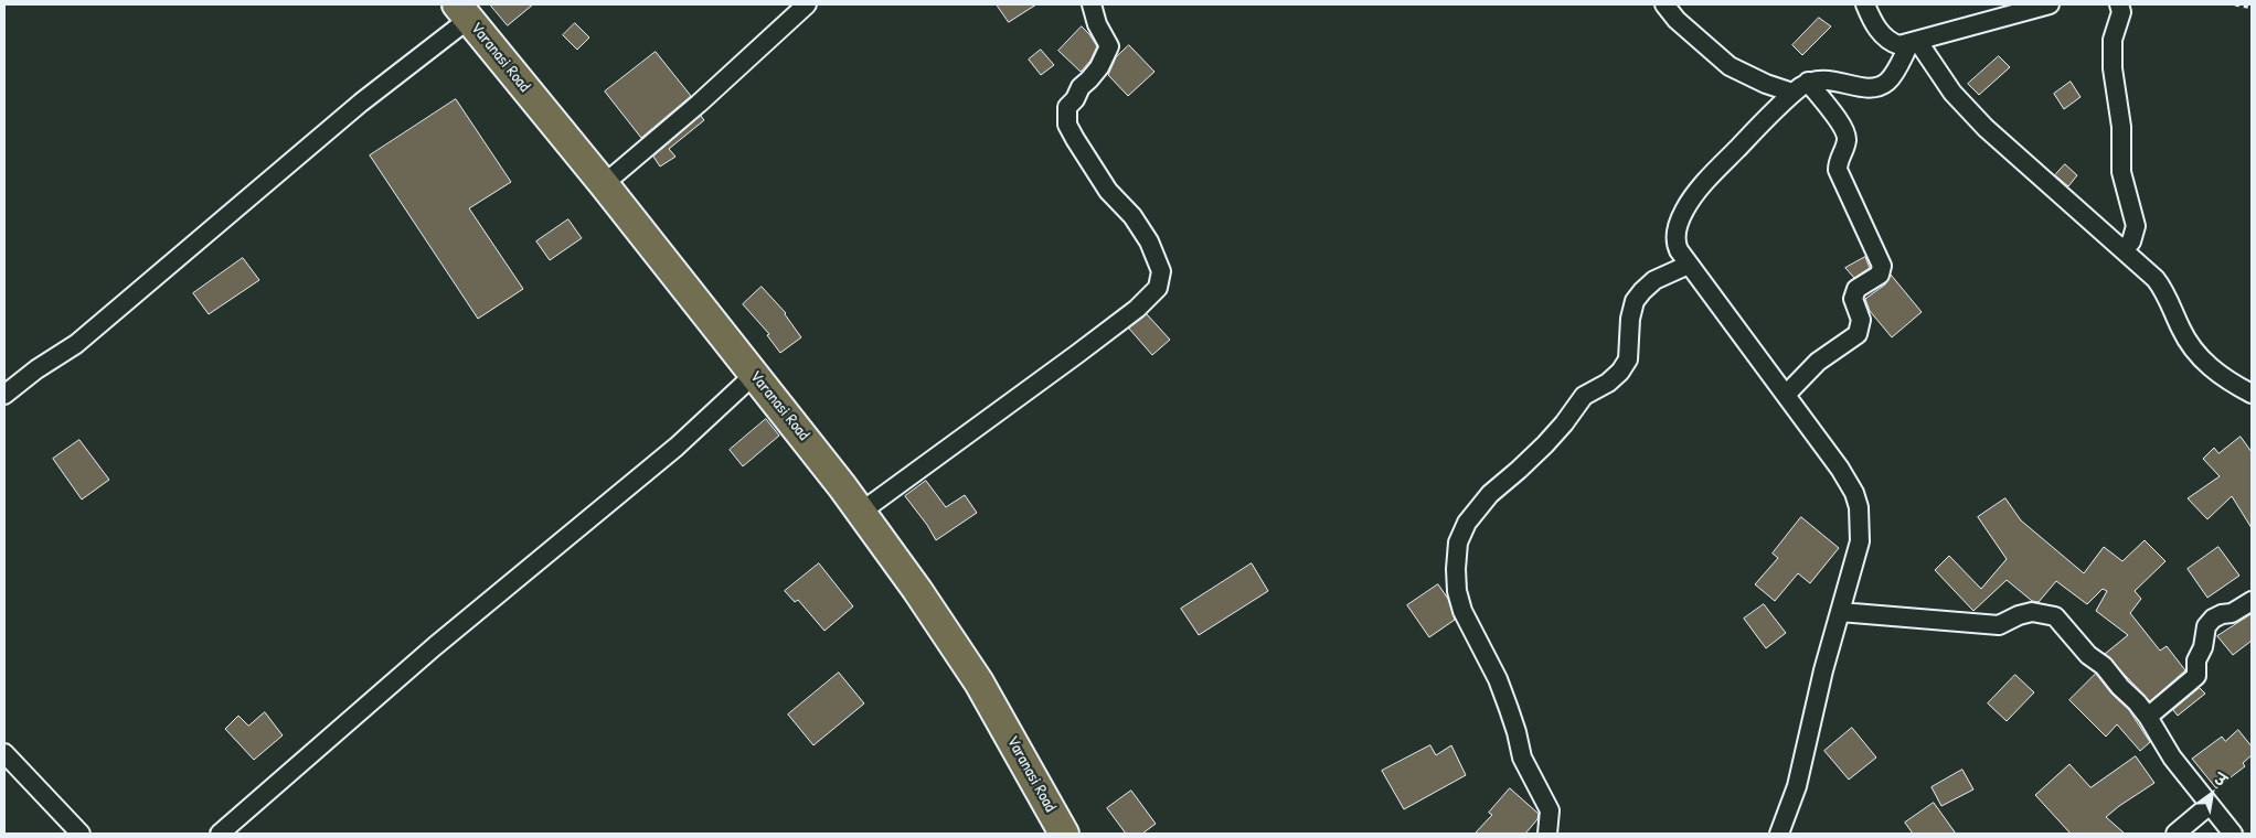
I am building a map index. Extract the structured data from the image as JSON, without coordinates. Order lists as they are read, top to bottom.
{
  "streets": {
    "highway": ["Varanasi Road"]
  },
  "north": "top right"
}
